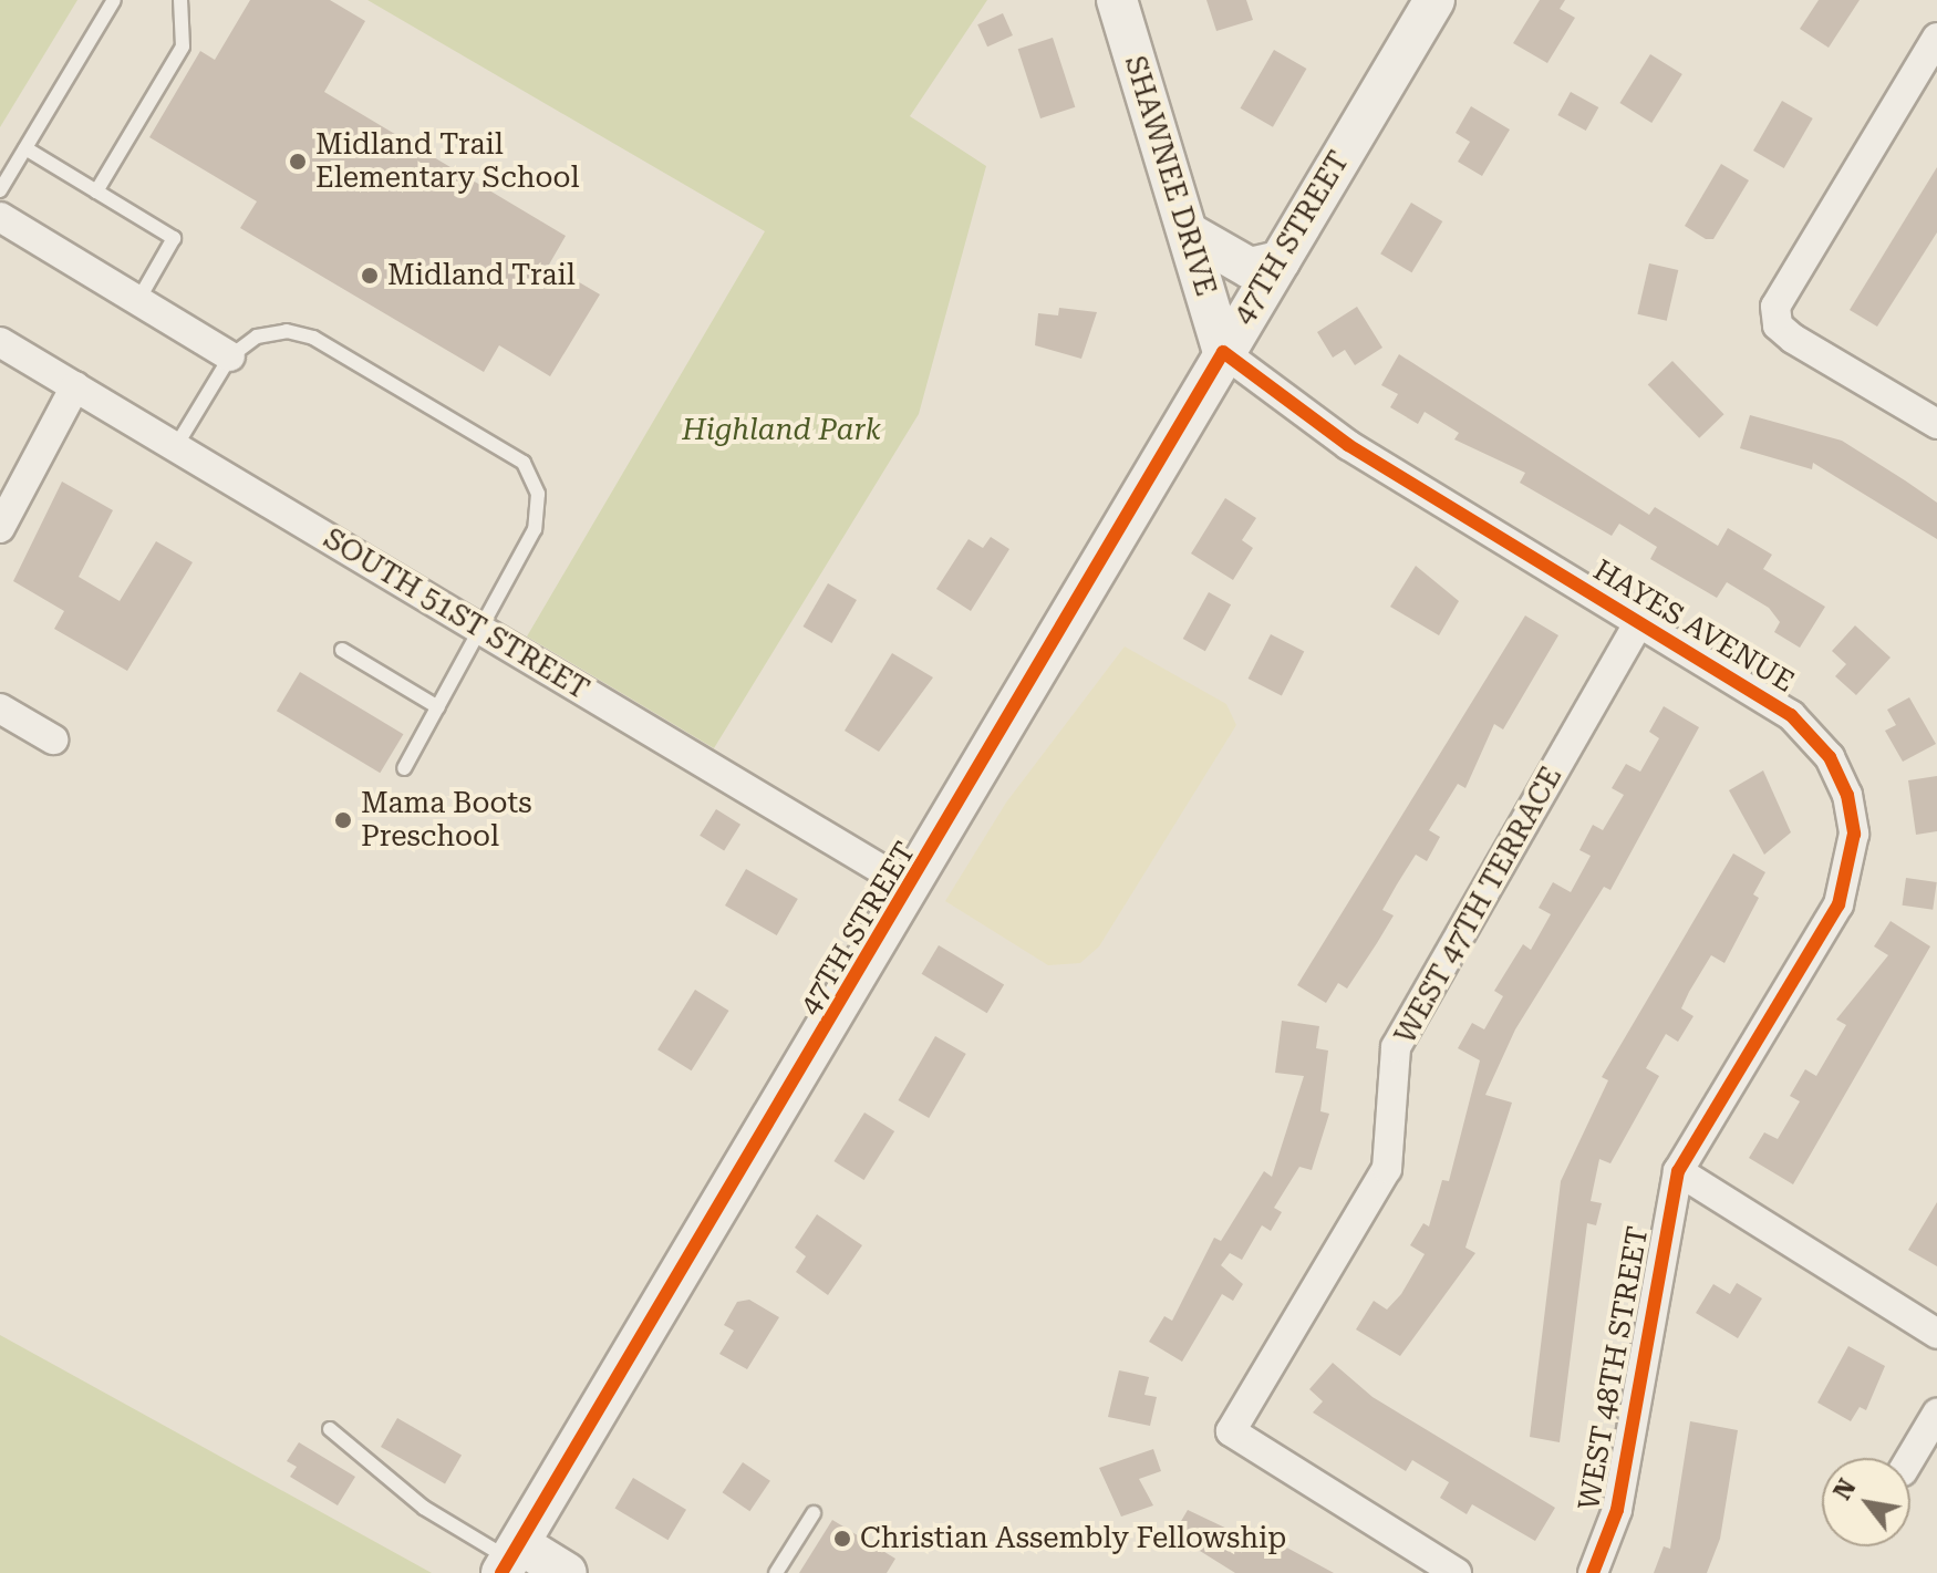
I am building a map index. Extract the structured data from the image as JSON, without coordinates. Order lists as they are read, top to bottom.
{
  "streets": {
    "main road": ["SHAWNEE DRIVE", "47TH STREET"],
    "street": [
      "SOUTH 51ST STREET",
      "HAYES AVENUE",
      "WEST 47TH TERRACE",
      "WEST 48TH STREET"
    ]
  },
  "crossings": [
    ["SHAWNEE DRIVE", "47TH STREET"],
    ["SHAWNEE DRIVE", "HAYES AVENUE"],
    ["47TH STREET", "SOUTH 51ST STREET"],
    ["47TH STREET", "HAYES AVENUE"],
    ["HAYES AVENUE", "WEST 47TH TERRACE"],
    ["HAYES AVENUE", "WEST 48TH STREET"]
  ],
  "parks": ["Highland Park"],
  "places": [
    "Midland Trail Elementary School",
    "Midland Trail",
    "Mama Boots Preschool",
    "Christian Assembly Fellowship"
  ],
  "north": "top left"
}
